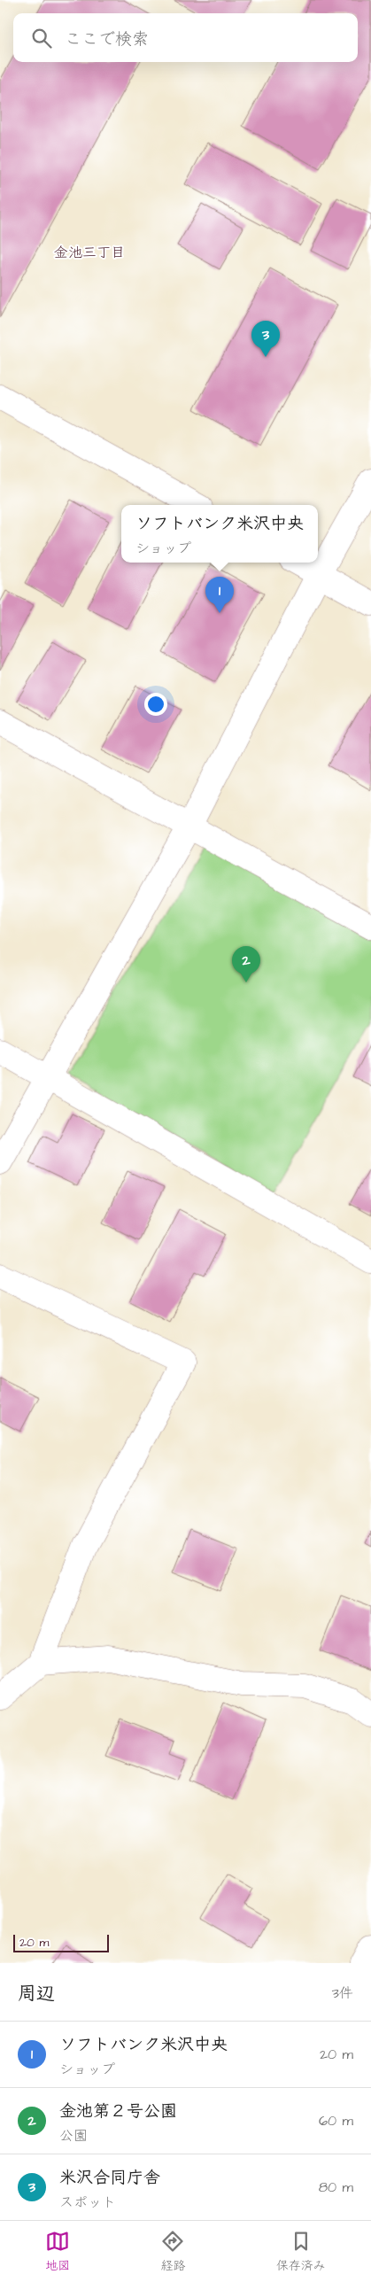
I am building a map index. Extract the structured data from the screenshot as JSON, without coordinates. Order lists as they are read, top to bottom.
{
  "districts": ["金池三丁目"],
  "scale_bar": "20 m",
  "page": {
    "search": "ここで検索",
    "pins": ["3", "1", "2"],
    "popup": ["ソフトバンク米沢中央", "ショップ"],
    "scale": "20 m",
    "heading": ["周辺", "3件"],
    "list": [
      {
        "mark": "1",
        "name": "ソフトバンク米沢中央",
        "note": "ショップ",
        "value": "20 m"
      },
      {
        "mark": "2",
        "name": "金池第２号公園",
        "note": "公園",
        "value": "60 m"
      },
      {
        "mark": "3",
        "name": "米沢合同庁舎",
        "note": "スポット",
        "value": "80 m"
      }
    ],
    "nav": ["地図", "経路", "保存済み"]
  }
}
